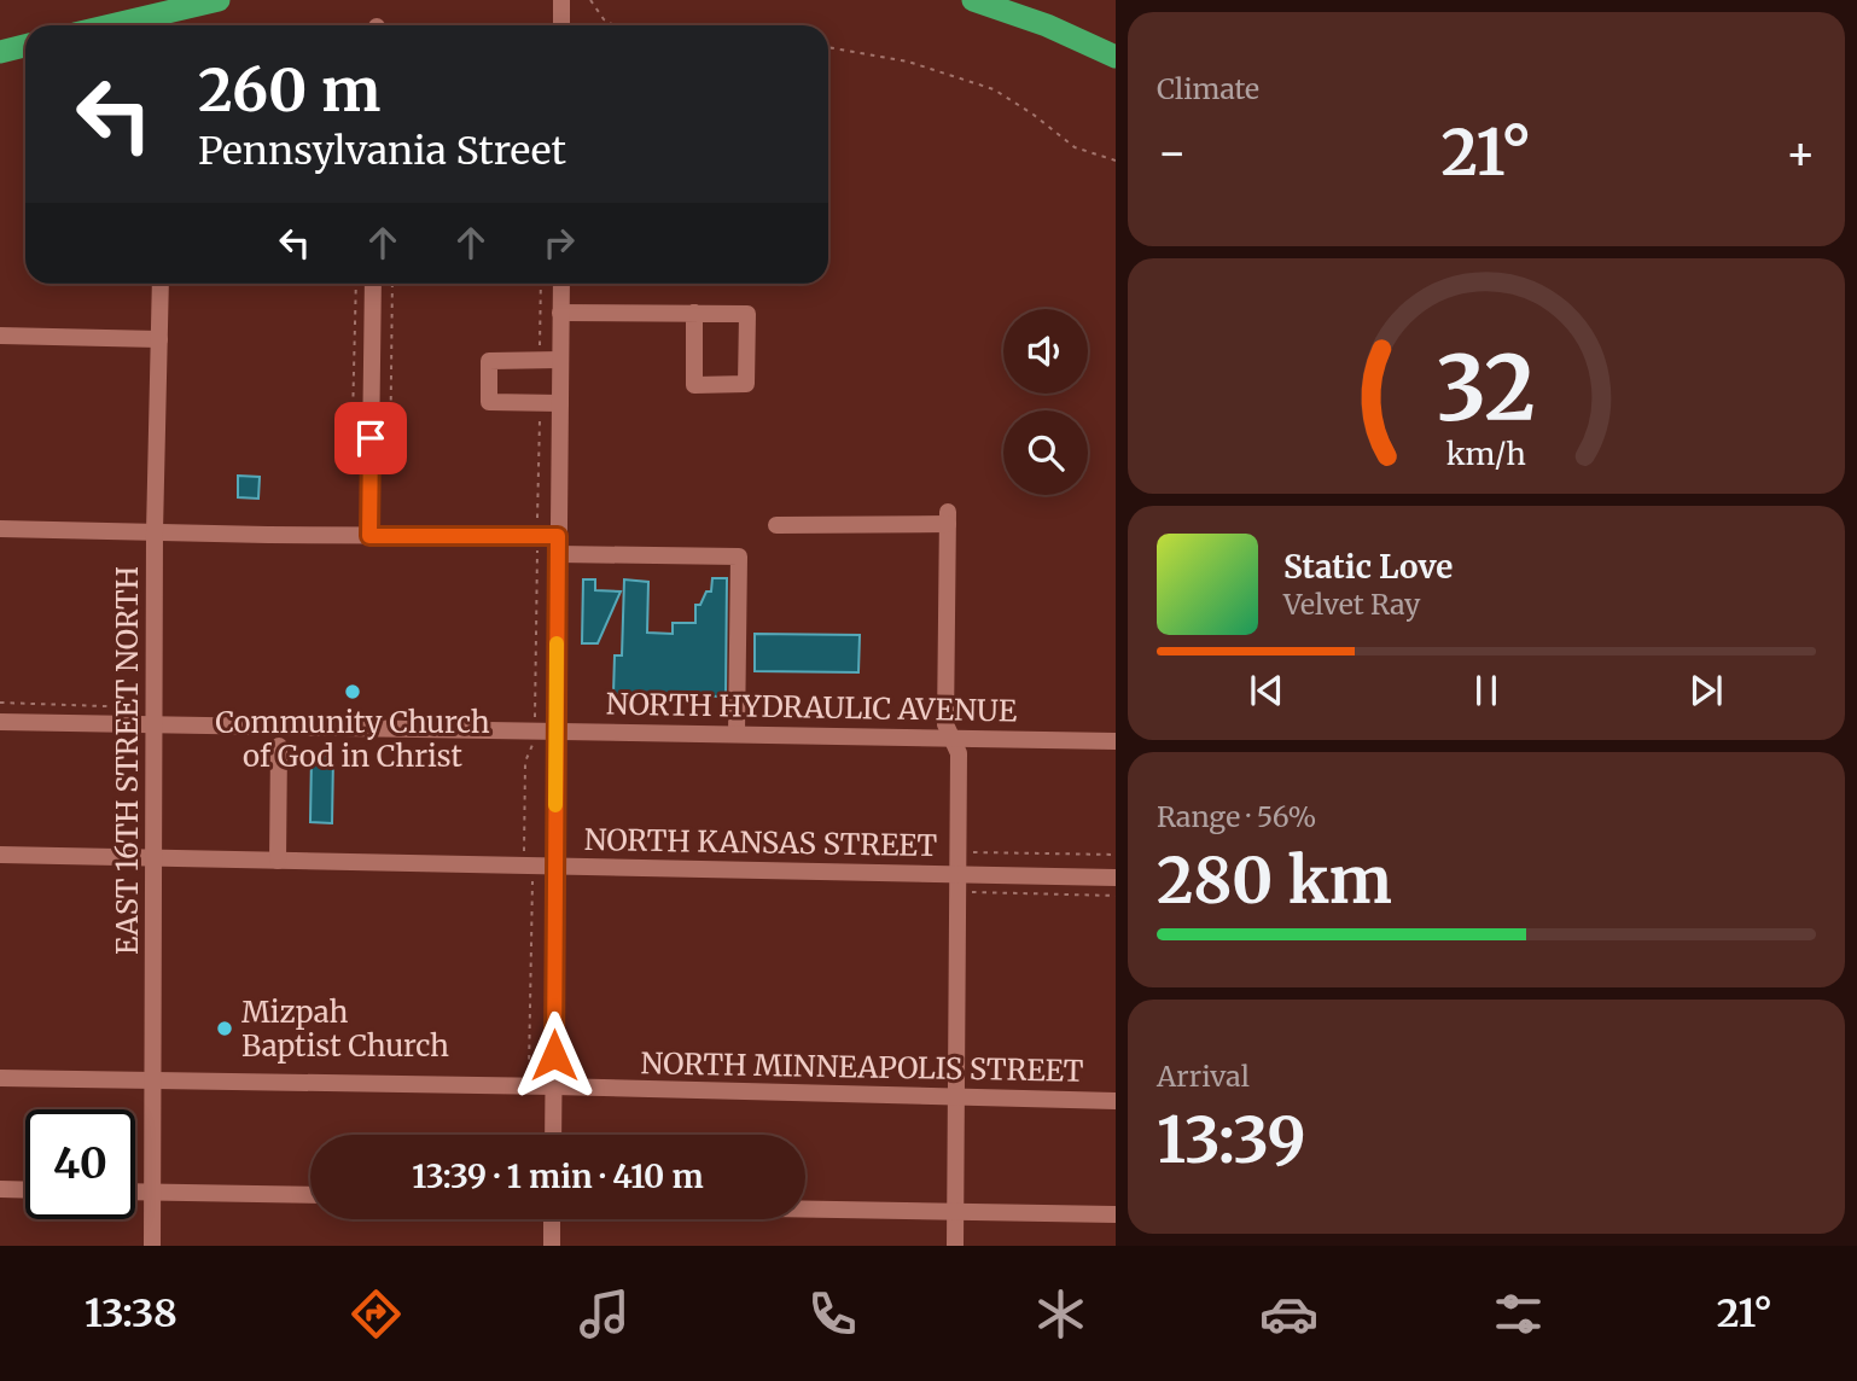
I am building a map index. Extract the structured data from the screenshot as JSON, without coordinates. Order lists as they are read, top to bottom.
{
  "streets": {
    "street": [
      "NORTH HYDRAULIC AVENUE",
      "EAST 16TH STREET NORTH",
      "NORTH KANSAS STREET",
      "NORTH MINNEAPOLIS STREET"
    ]
  },
  "crossings": [
    ["NORTH HYDRAULIC AVENUE", "EAST 16TH STREET NORTH"],
    ["EAST 16TH STREET NORTH", "NORTH KANSAS STREET"],
    ["EAST 16TH STREET NORTH", "NORTH MINNEAPOLIS STREET"]
  ],
  "places": ["Community Church of God in Christ", "Mizpah Baptist Church"],
  "page": {
    "tile": [
      "Climate",
      ["Range · 56%", "280 km"],
      ["Arrival", "13:39"]
    ],
    "turn": ["260 m", "Pennsylvania Street"],
    "heat": ["−", "21°", "+"],
    "song": ["Static Love", "Velvet Ray"],
    "limit": "40",
    "trip": "13:39 · 1 min · 410 m",
    "tabs": ["13:38", "21°"],
    "gauge": ["32", "km/h"]
  }
}
